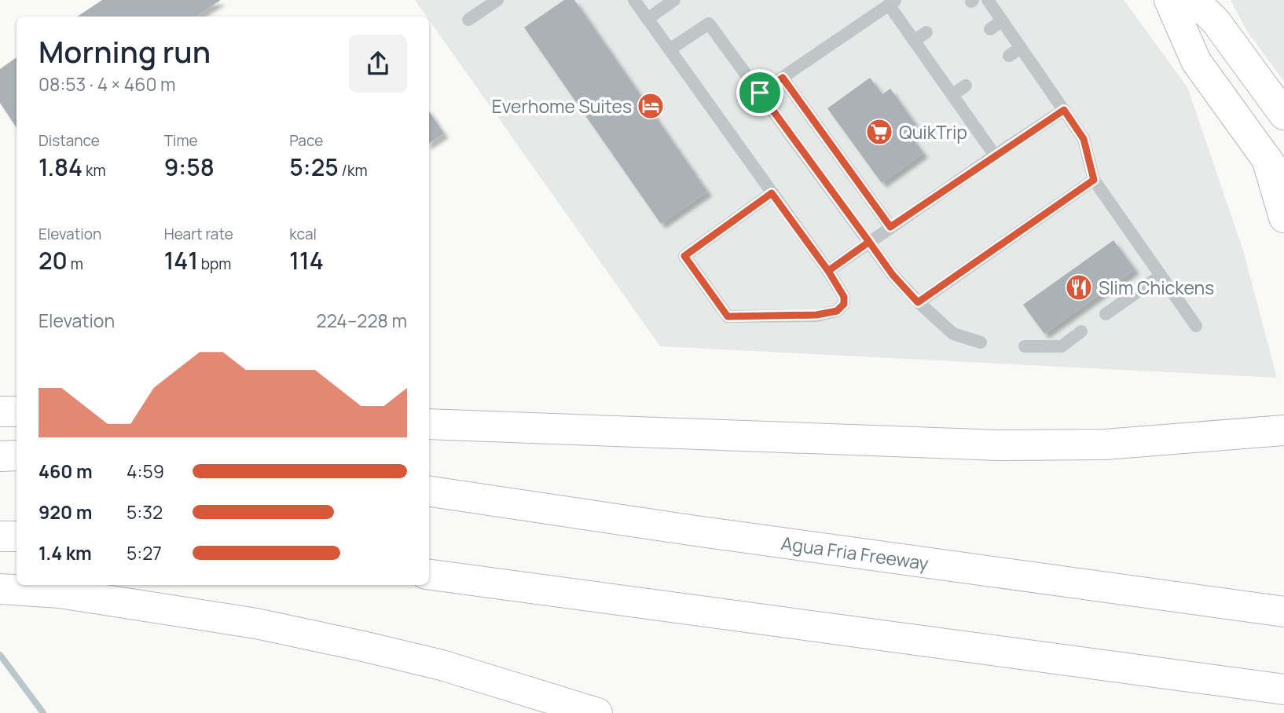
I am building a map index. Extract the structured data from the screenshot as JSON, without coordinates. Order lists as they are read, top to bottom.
{
  "streets": {
    "main road": ["Agua Fria Freeway"]
  },
  "places": {
    "hotel": ["Everhome Suites"],
    "supermarket": ["QuikTrip"],
    "restaurant": ["Slim Chickens"]
  },
  "page": {
    "heading": ["Morning run", "08:53 · 4 × 460 m"],
    "stats": [
      ["Distance", "1.84 km"],
      ["Time", "9:58"],
      ["Pace", "5:25 /km"],
      ["Elevation", "20 m"],
      ["Heart rate", "141 bpm"],
      ["kcal", "114"]
    ],
    "chart": ["Elevation", "224–228 m"],
    "list": [
      {
        "name": "460 m",
        "note": "4:59"
      },
      {
        "name": "920 m",
        "note": "5:32"
      },
      {
        "name": "1.4 km",
        "note": "5:27"
      }
    ]
  }
}
